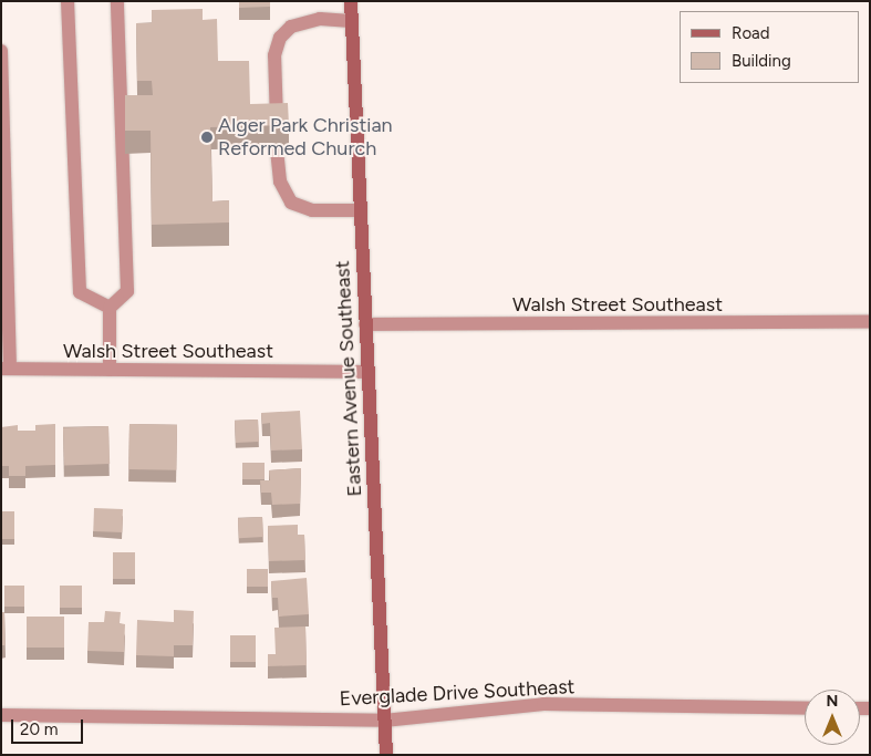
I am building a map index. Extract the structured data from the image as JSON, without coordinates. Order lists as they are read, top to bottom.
{
  "streets": {
    "main road": ["Eastern Avenue Southeast"],
    "street": ["Walsh Street Southeast", "Everglade Drive Southeast"]
  },
  "crossings": [
    ["Walsh Street Southeast", "Eastern Avenue Southeast"],
    ["Eastern Avenue Southeast", "Everglade Drive Southeast"]
  ],
  "places": ["Alger Park Christian Reformed Church"],
  "legend": ["Road", "Building"],
  "scale_bar": "20 m",
  "north": "top"
}
